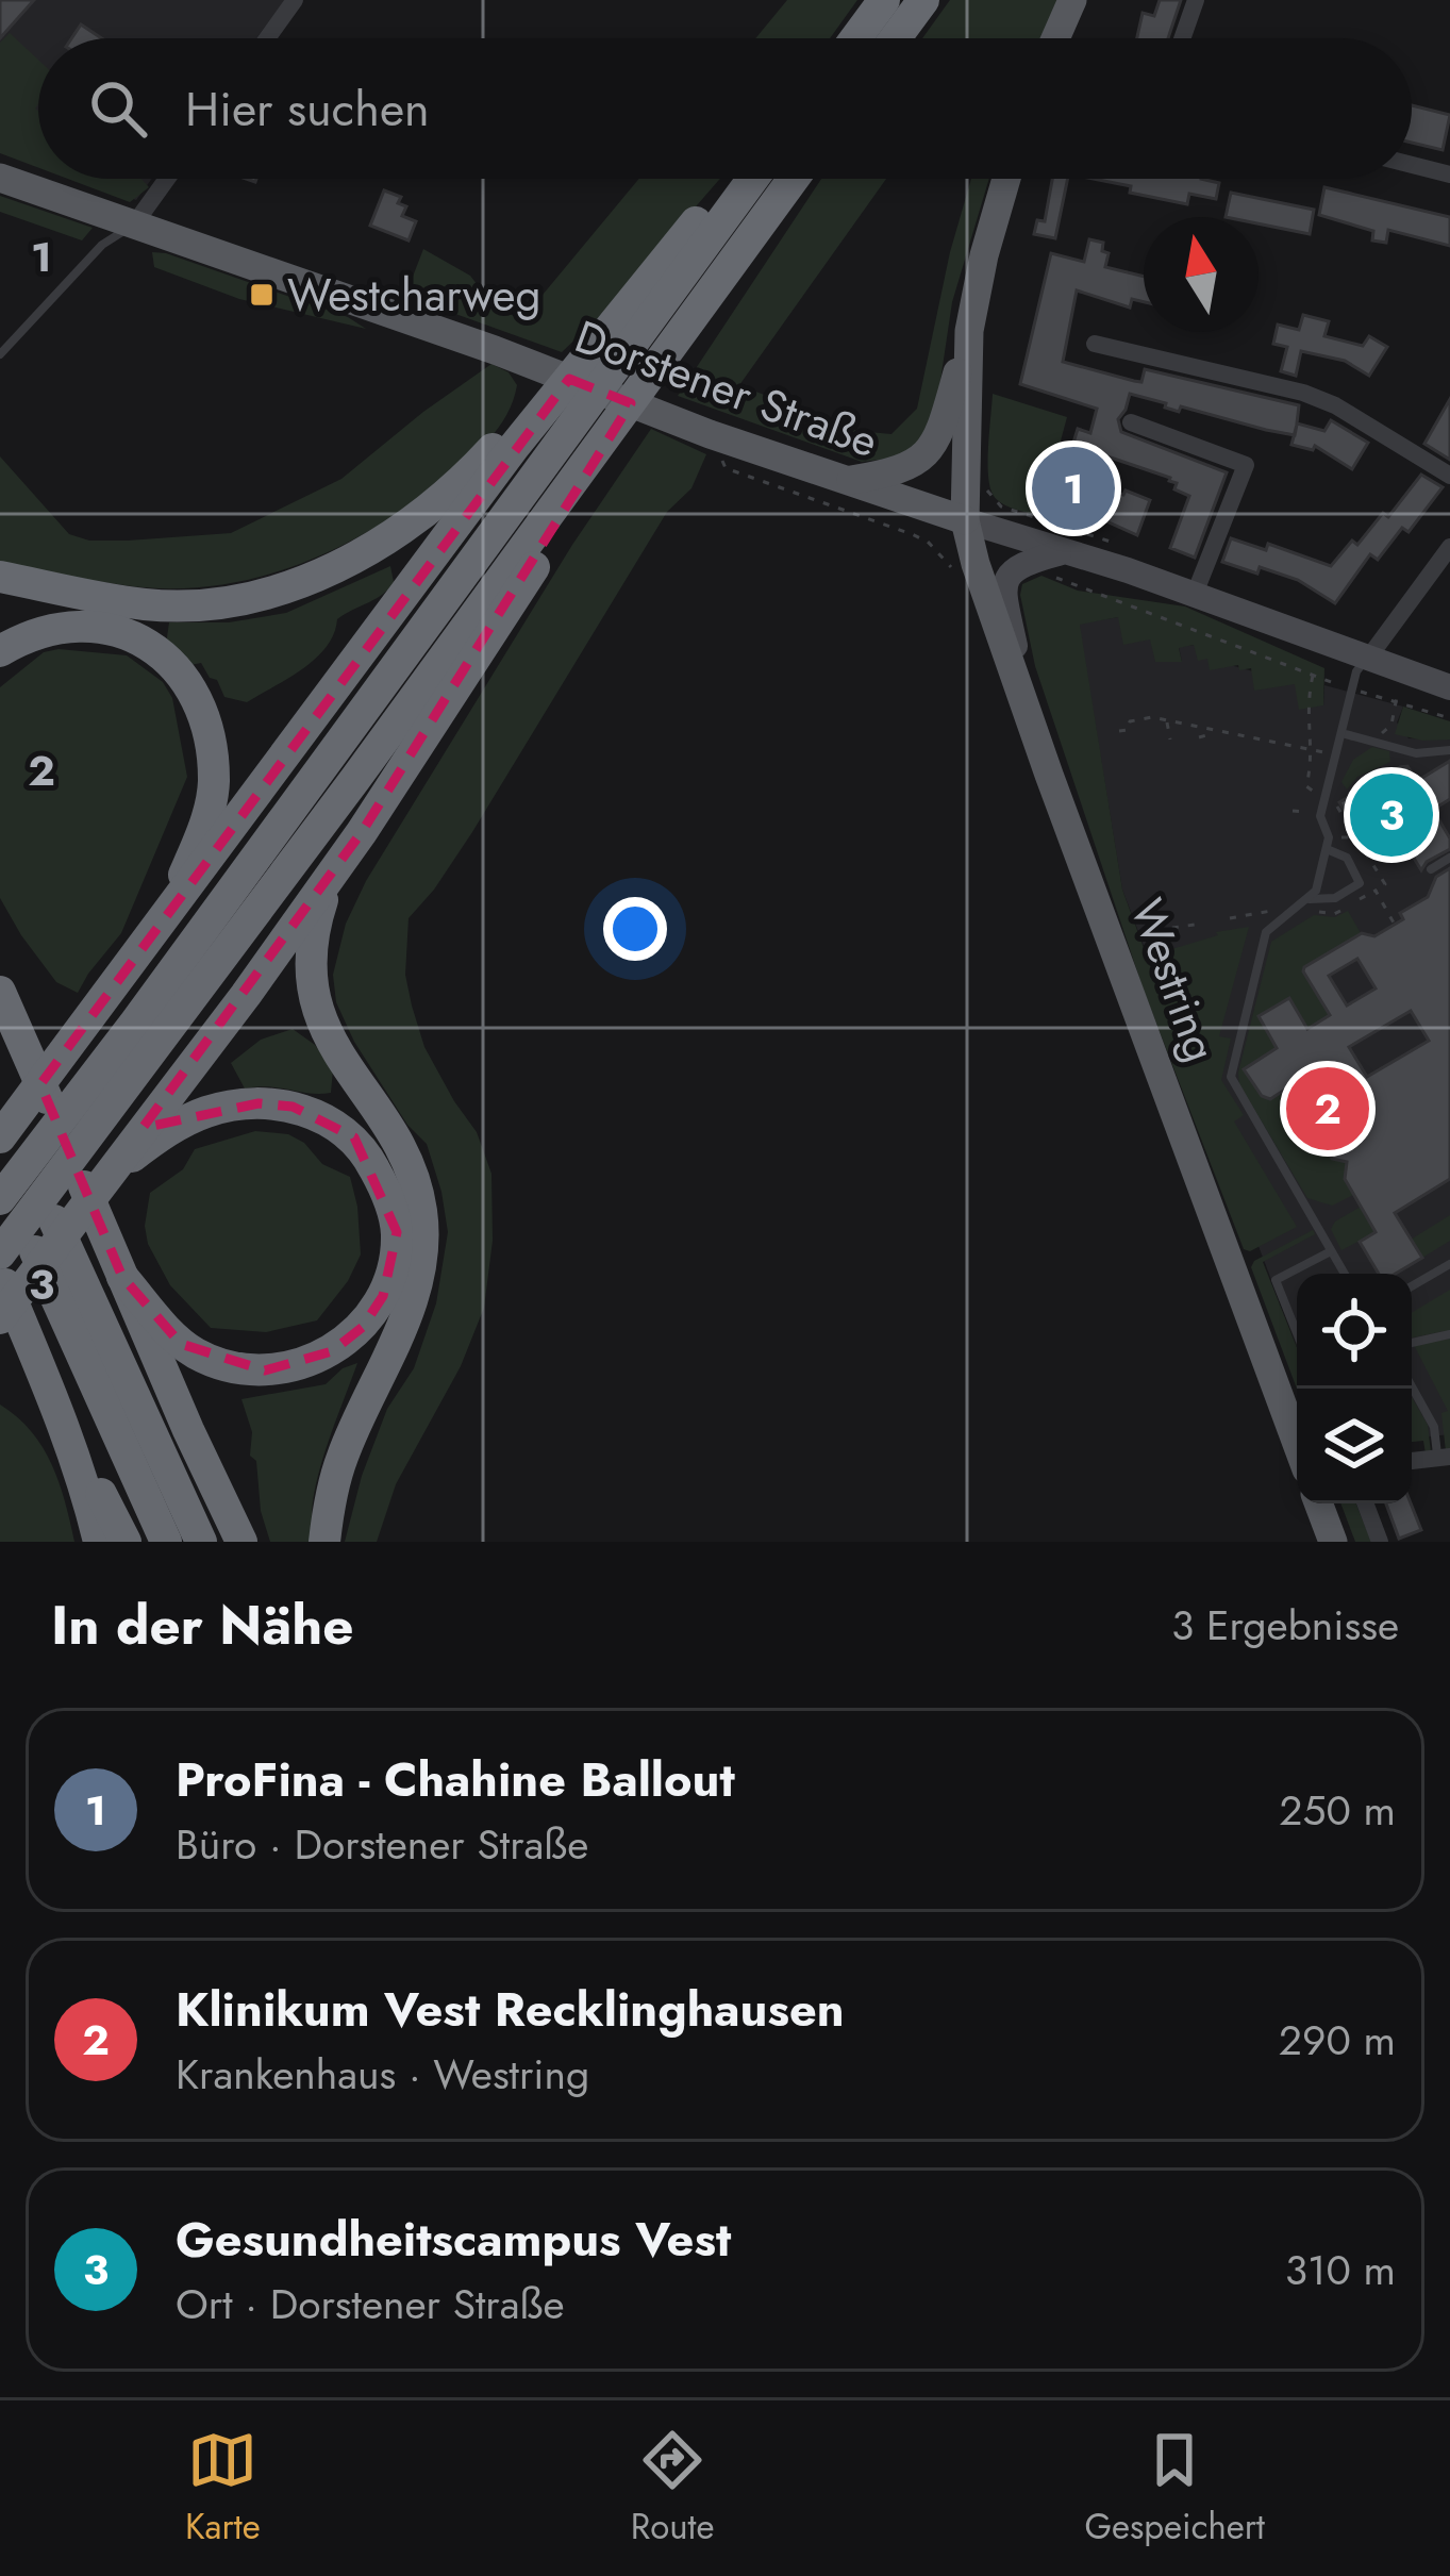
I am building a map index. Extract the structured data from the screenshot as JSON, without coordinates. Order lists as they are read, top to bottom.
{
  "streets": {
    "main road": ["Dorstener Straße", "Westring"]
  },
  "crossings": [
    ["Dorstener Straße", "Westring"]
  ],
  "places": {
    "transit": ["Westcharweg"]
  },
  "north": "top",
  "page": {
    "search": "Hier suchen",
    "pins": ["1", "3", "2"],
    "heading": ["In der Nähe", "3 Ergebnisse"],
    "list": [
      {
        "mark": "1",
        "name": "ProFina - Chahine Ballout",
        "note": "Büro · Dorstener Straße",
        "value": "250 m"
      },
      {
        "mark": "2",
        "name": "Klinikum Vest Recklinghausen",
        "note": "Krankenhaus · Westring",
        "value": "290 m"
      },
      {
        "mark": "3",
        "name": "Gesundheitscampus Vest",
        "note": "Ort · Dorstener Straße",
        "value": "310 m"
      }
    ],
    "nav": ["Karte", "Route", "Gespeichert"]
  },
  "grid": {
    "rows": ["1", "2", "3"]
  }
}
